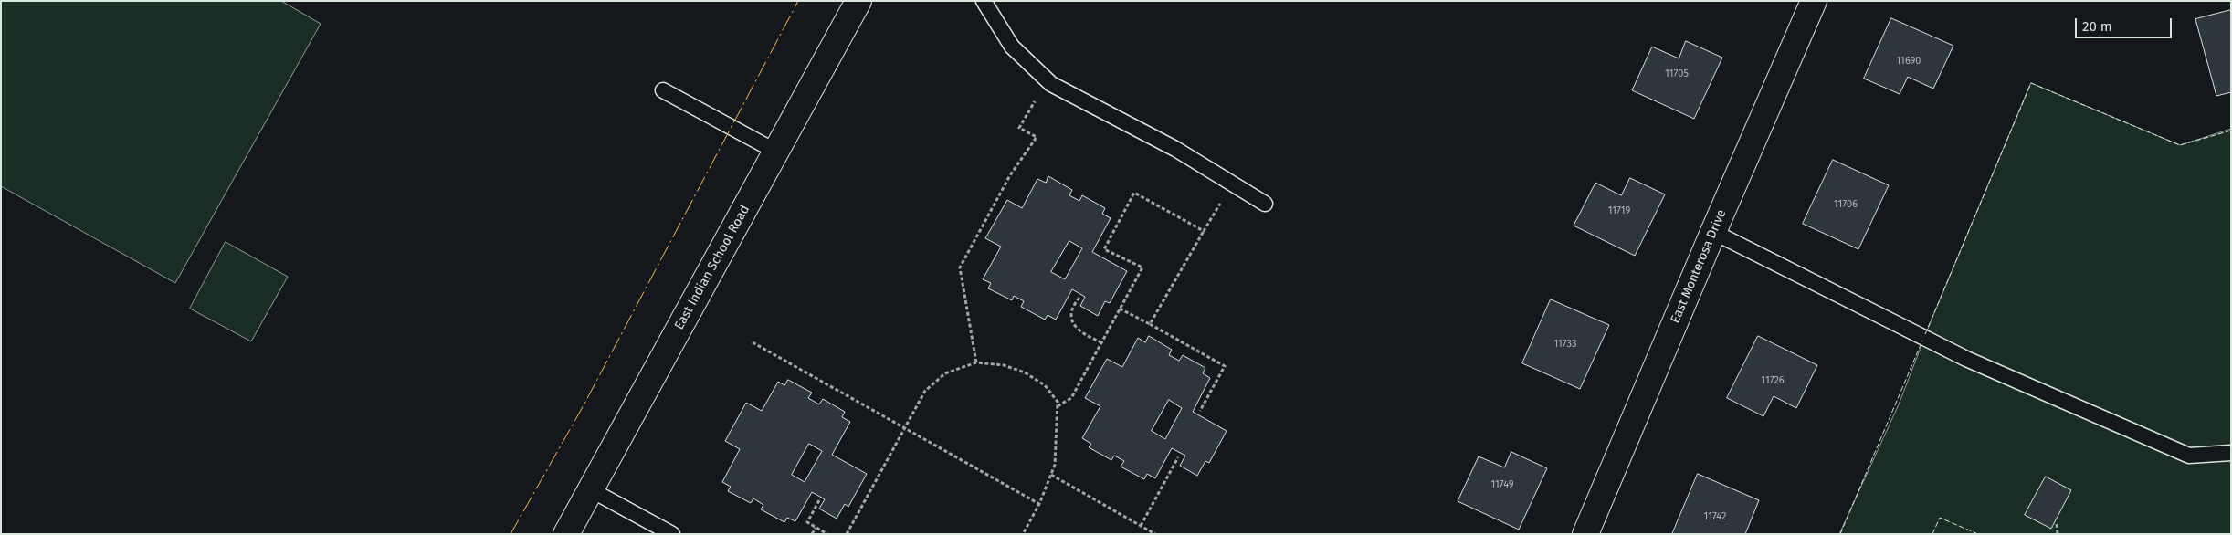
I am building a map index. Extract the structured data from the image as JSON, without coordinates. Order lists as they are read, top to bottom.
{
  "streets": {
    "street": ["East Monterosa Drive", "East Indian School Road"]
  },
  "house_numbers": [
    "11690",
    "11705",
    "11706",
    "11719",
    "11733",
    "11726",
    "11749",
    "11742"
  ],
  "scale_bar": "20 m"
}
